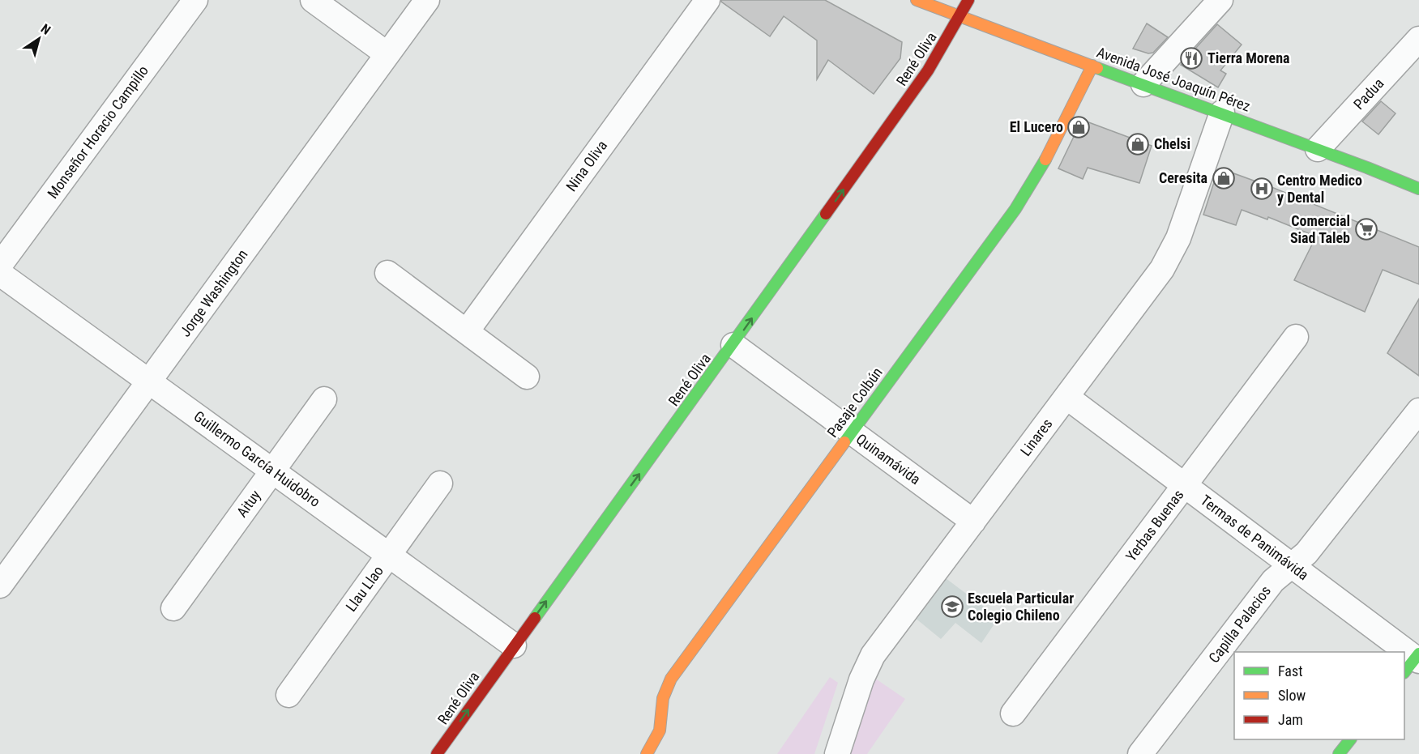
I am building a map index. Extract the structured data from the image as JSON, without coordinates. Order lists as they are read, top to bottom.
{
  "streets": {
    "street": [
      "René Oliva",
      "Avenida José Joaquín Pérez",
      "Padua",
      "Monseñor Horacio Campillo",
      "Nina Oliva",
      "Jorge Washington",
      "Pasaje Colbún",
      "Linares",
      "Guillermo García Huidobro",
      "Quinamávida",
      "Aituy",
      "Yerbas Buenas",
      "Termas de Panimávida",
      "Llau Llao",
      "Capilla Palacios"
    ]
  },
  "crossings": [
    ["René Oliva", "Avenida José Joaquín Pérez"],
    ["René Oliva", "Guillermo García Huidobro"],
    ["René Oliva", "Quinamávida"],
    ["Avenida José Joaquín Pérez", "Padua"],
    ["Avenida José Joaquín Pérez", "Pasaje Colbún"],
    ["Avenida José Joaquín Pérez", "Linares"],
    ["Jorge Washington", "Guillermo García Huidobro"],
    ["Pasaje Colbún", "Quinamávida"],
    ["Linares", "Quinamávida"],
    ["Linares", "Termas de Panimávida"],
    ["Guillermo García Huidobro", "Aituy"],
    ["Guillermo García Huidobro", "Llau Llao"],
    ["Yerbas Buenas", "Termas de Panimávida"],
    ["Termas de Panimávida", "Capilla Palacios"]
  ],
  "one_way": ["René Oliva"],
  "places": {
    "restaurant": ["Tierra Morena"],
    "shop": ["El Lucero", "Chelsi", "Ceresita"],
    "hospital": ["Centro Medico y Dental"],
    "supermarket": ["Comercial Siad Taleb"],
    "school or university": ["Escuela Particular Colegio Chileno"]
  },
  "legend": ["Fast", "Slow", "Jam"],
  "north": "top right"
}
